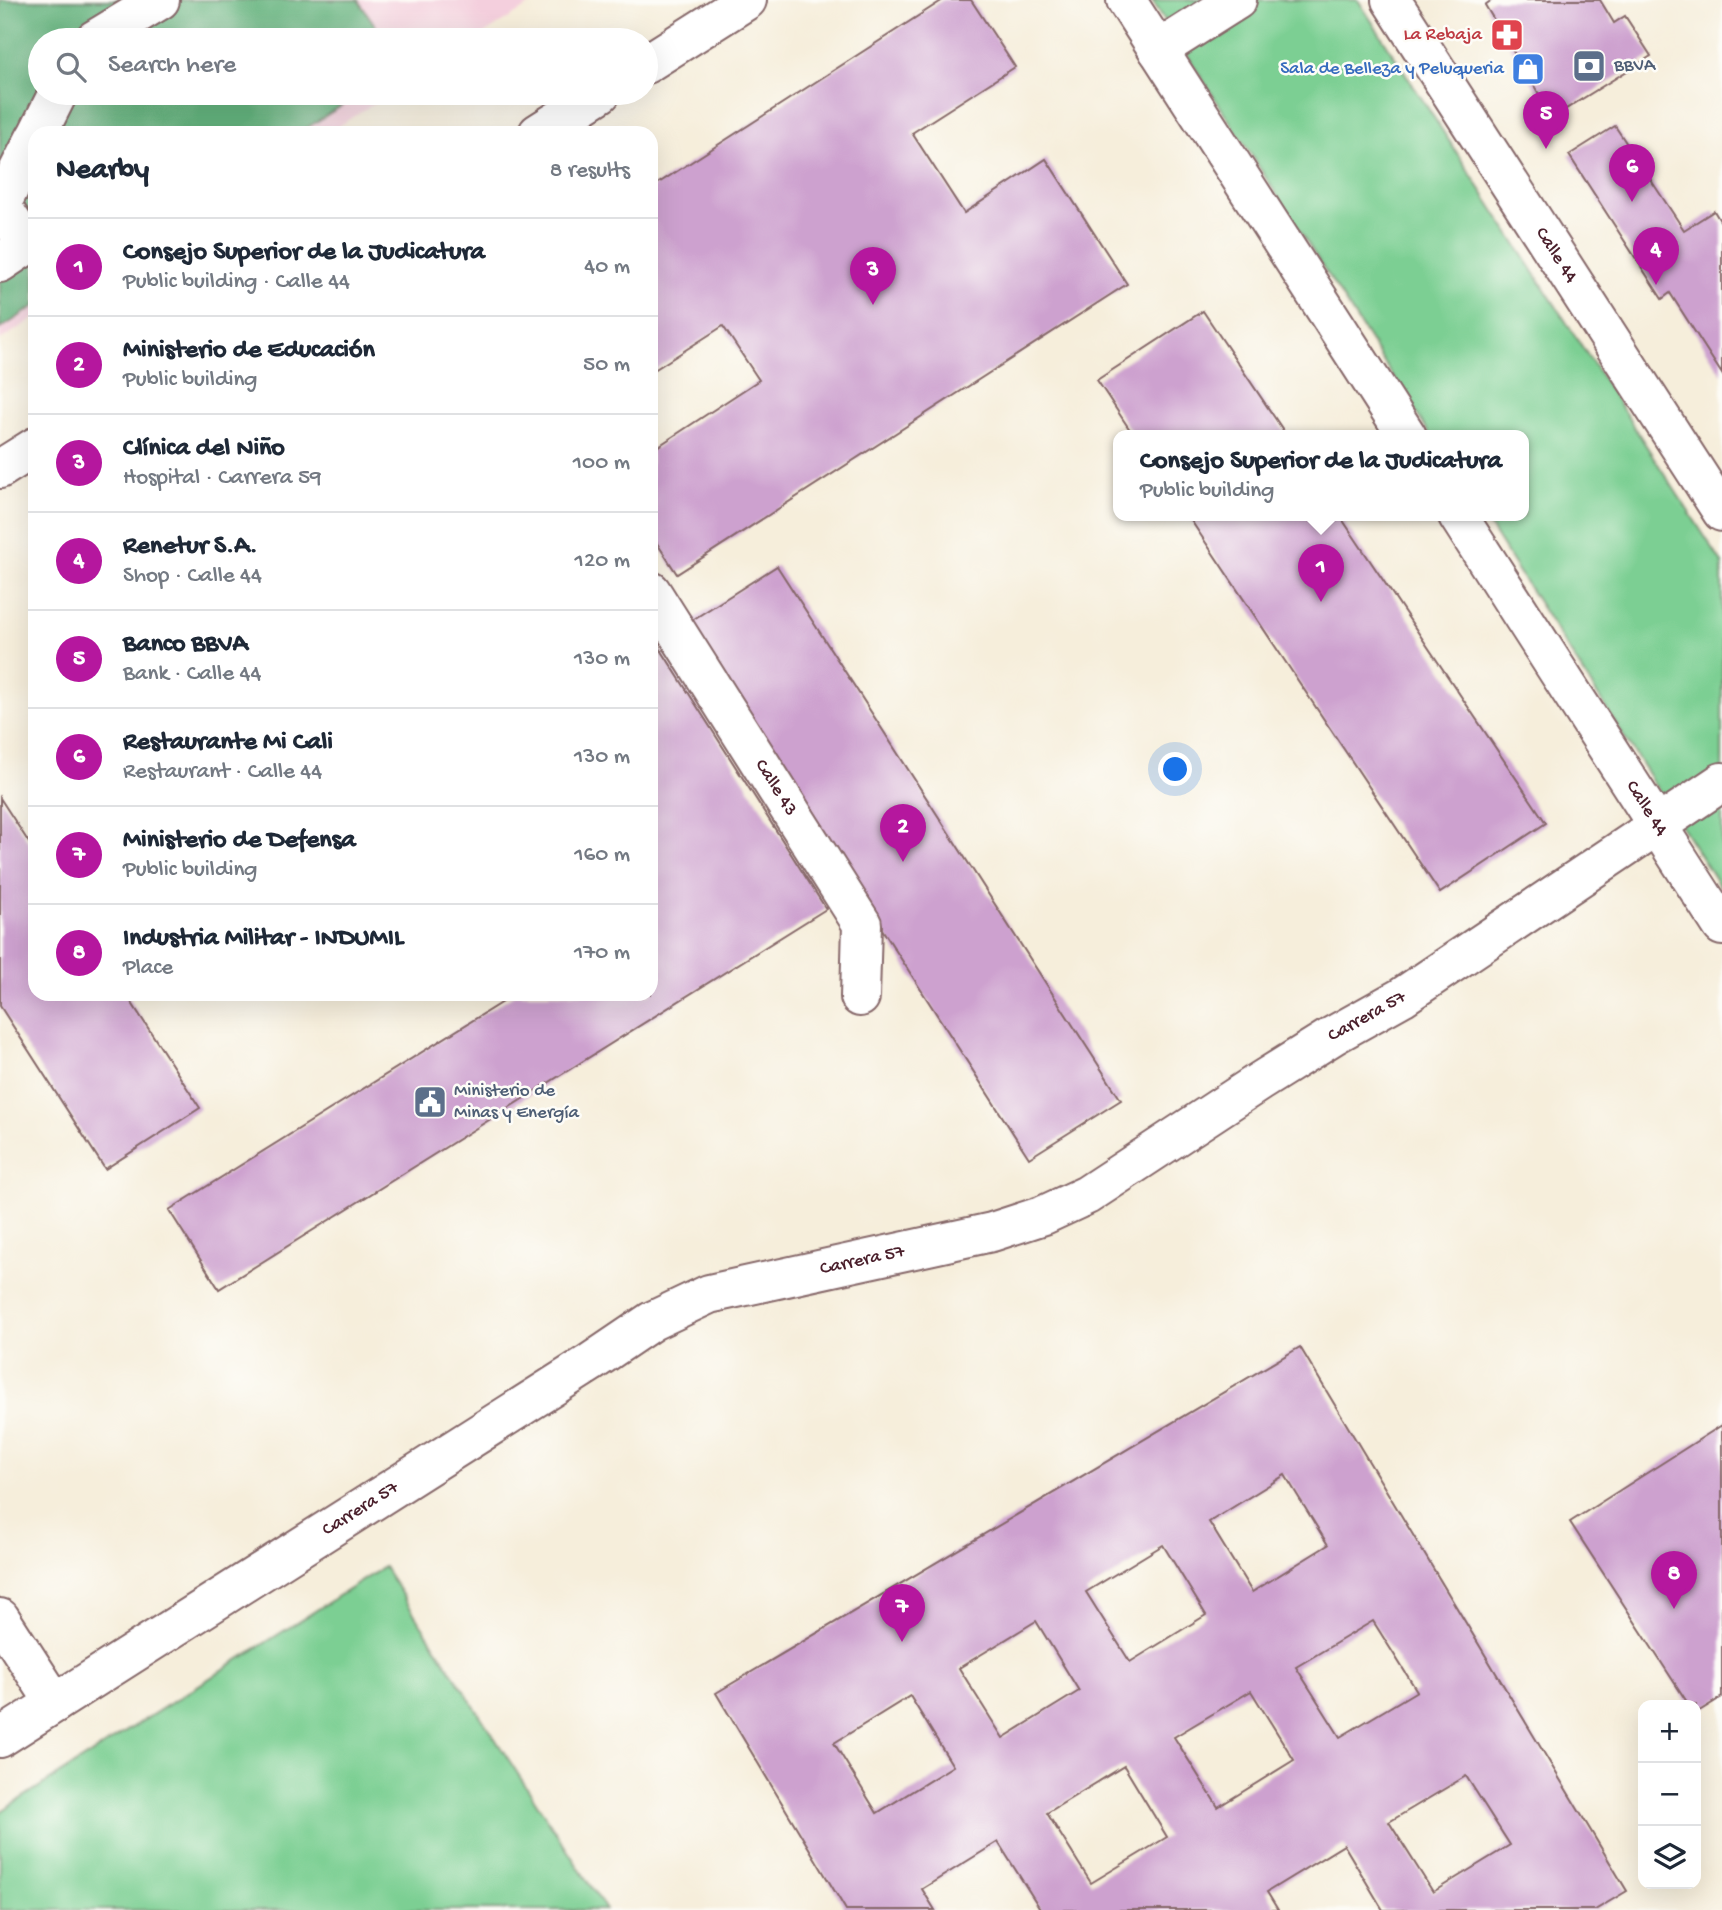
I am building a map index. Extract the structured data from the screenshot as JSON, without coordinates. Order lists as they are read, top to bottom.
{
  "streets": {
    "street": ["Calle 44", "Calle 43", "Carrera 57"]
  },
  "crossings": [
    ["Calle 44", "Carrera 57"]
  ],
  "places": {
    "pharmacy": ["La Rebaja"],
    "bank": ["BBVA"],
    "shop": ["Sala de Belleza y Peluqueria"],
    "public building": ["Ministerio de Minas y Energía"]
  },
  "page": {
    "search": "Search here",
    "pins": [
      "5",
      "6",
      "4",
      "3",
      "1",
      "2",
      "8",
      "7"
    ],
    "heading": ["Nearby", "8 results"],
    "list": [
      {
        "mark": "1",
        "name": "Consejo Superior de la Judicatura",
        "note": "Public building · Calle 44",
        "value": "40 m"
      },
      {
        "mark": "2",
        "name": "Ministerio de Educación",
        "note": "Public building",
        "value": "50 m"
      },
      {
        "mark": "3",
        "name": "Clínica del Niño",
        "note": "Hospital · Carrera 59",
        "value": "100 m"
      },
      {
        "mark": "4",
        "name": "Renetur S.A.",
        "note": "Shop · Calle 44",
        "value": "120 m"
      },
      {
        "mark": "5",
        "name": "Banco BBVA",
        "note": "Bank · Calle 44",
        "value": "130 m"
      },
      {
        "mark": "6",
        "name": "Restaurante Mi Cali",
        "note": "Restaurant · Calle 44",
        "value": "130 m"
      },
      {
        "mark": "7",
        "name": "Ministerio de Defensa",
        "note": "Public building",
        "value": "160 m"
      },
      {
        "mark": "8",
        "name": "Industria Militar - INDUMIL",
        "note": "Place",
        "value": "170 m"
      }
    ],
    "popup": ["Consejo Superior de la Judicatura", "Public building"],
    "map_buttons": ["+", "−"]
  }
}
